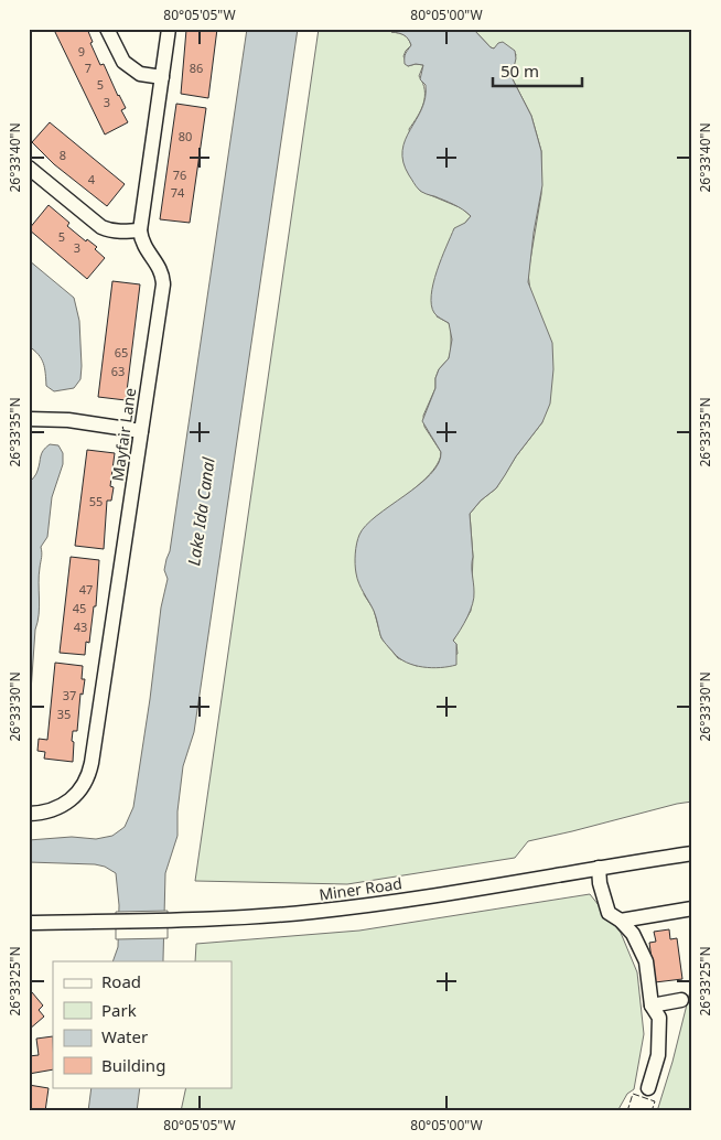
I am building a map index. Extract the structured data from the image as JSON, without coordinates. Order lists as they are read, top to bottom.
{
  "streets": {
    "street": ["Mayfair Lane", "Miner Road"]
  },
  "water": ["Lake Ida Canal"],
  "house_numbers": [
    "9",
    "7",
    "86",
    "5",
    "3",
    "80",
    "8",
    "76",
    "4",
    "74",
    "5",
    "3",
    "65",
    "63",
    "55",
    "47",
    "45",
    "43",
    "37",
    "35"
  ],
  "legend": [
    "Road",
    "Park",
    "Water",
    "Building"
  ],
  "scale_bar": "50 m",
  "coordinates": [
    "80°05'05\"W",
    "80°05'00\"W",
    "26°33'40\"N",
    "26°33'35\"N",
    "26°33'30\"N",
    "26°33'25\"N"
  ]
}
